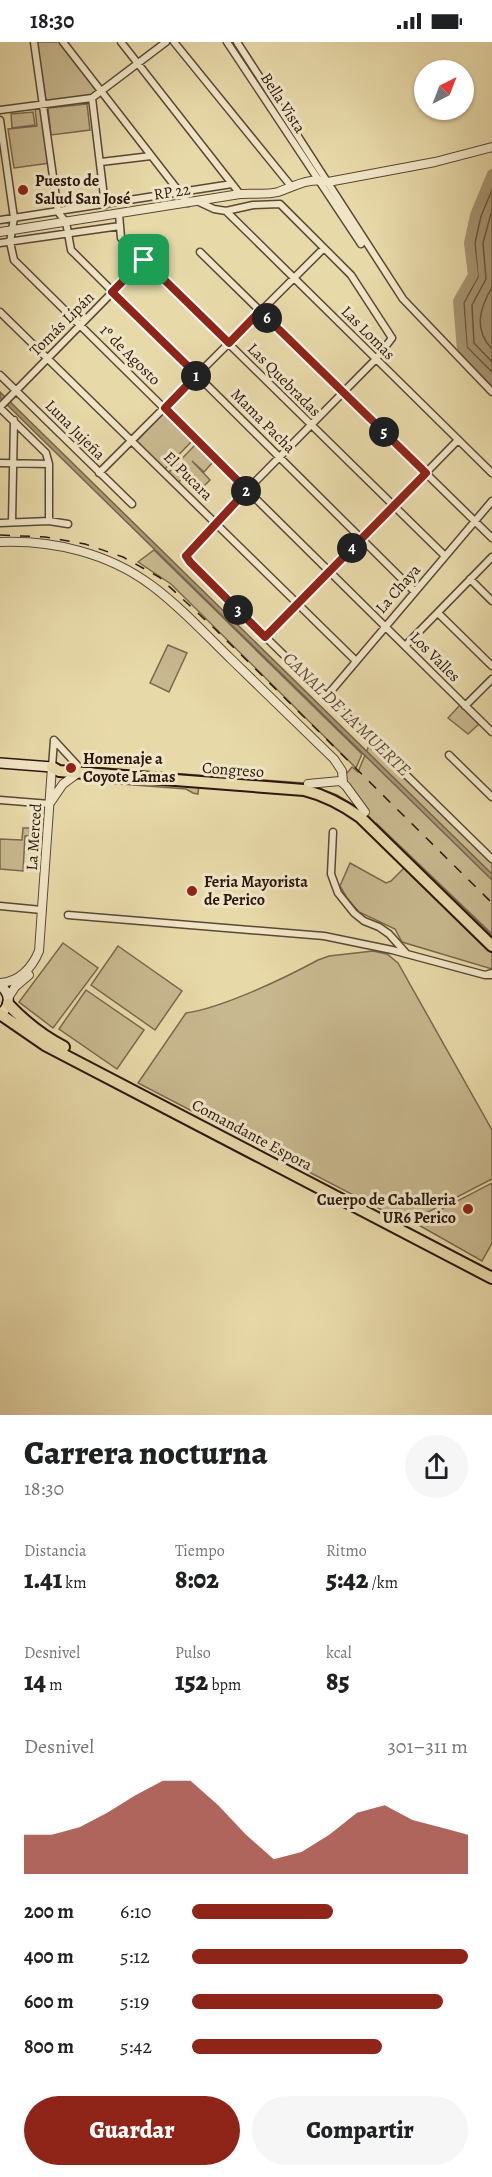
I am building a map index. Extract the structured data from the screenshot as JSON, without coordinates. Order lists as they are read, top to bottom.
{
  "streets": {
    "main road": ["Congreso", "Comandante Espora"],
    "street": [
      "Bella Vista",
      "RP 22",
      "Tomás Lipán",
      "Las Lomas",
      "1º de Agosto",
      "Las Quebradas",
      "Mama Pacha",
      "Luna Jujeña",
      "El Pucara",
      "La Chaya",
      "Los Valles",
      "La Merced"
    ]
  },
  "crossings": [
    ["RP 22", "Las Quebradas"],
    ["RP 22", "Mama Pacha"],
    ["Tomás Lipán", "1º de Agosto"],
    ["Tomás Lipán", "Las Quebradas"],
    ["Tomás Lipán", "Mama Pacha"],
    ["Tomás Lipán", "Luna Jujeña"],
    ["Tomás Lipán", "El Pucara"],
    ["1º de Agosto", "La Chaya"],
    ["1º de Agosto", "Los Valles"],
    ["Las Quebradas", "La Chaya"],
    ["Mama Pacha", "La Chaya"],
    ["El Pucara", "La Chaya"],
    ["La Chaya", "Los Valles"],
    ["Congreso", "La Merced"]
  ],
  "water": ["CANAL DE LA MUERTE"],
  "places": [
    "Puesto de Salud San José",
    "Homenaje a Coyote Lamas",
    "Feria Mayorista de Perico",
    "Cuerpo de Caballeria UR6 Perico"
  ],
  "north": "top right",
  "page": {
    "status": "18:30",
    "pins": [
      "6",
      "1",
      "5",
      "2",
      "4",
      "3"
    ],
    "heading": ["Carrera nocturna", "18:30"],
    "stats": [
      ["Distancia", "1.41 km"],
      ["Tiempo", "8:02"],
      ["Ritmo", "5:42 /km"],
      ["Desnivel", "14 m"],
      ["Pulso", "152 bpm"],
      ["kcal", "85"]
    ],
    "chart": ["Desnivel", "301–311 m"],
    "list": [
      {
        "name": "200 m",
        "note": "6:10"
      },
      {
        "name": "400 m",
        "note": "5:12"
      },
      {
        "name": "600 m",
        "note": "5:19"
      },
      {
        "name": "800 m",
        "note": "5:42"
      }
    ],
    "buttons": ["Guardar", "Compartir"]
  }
}
